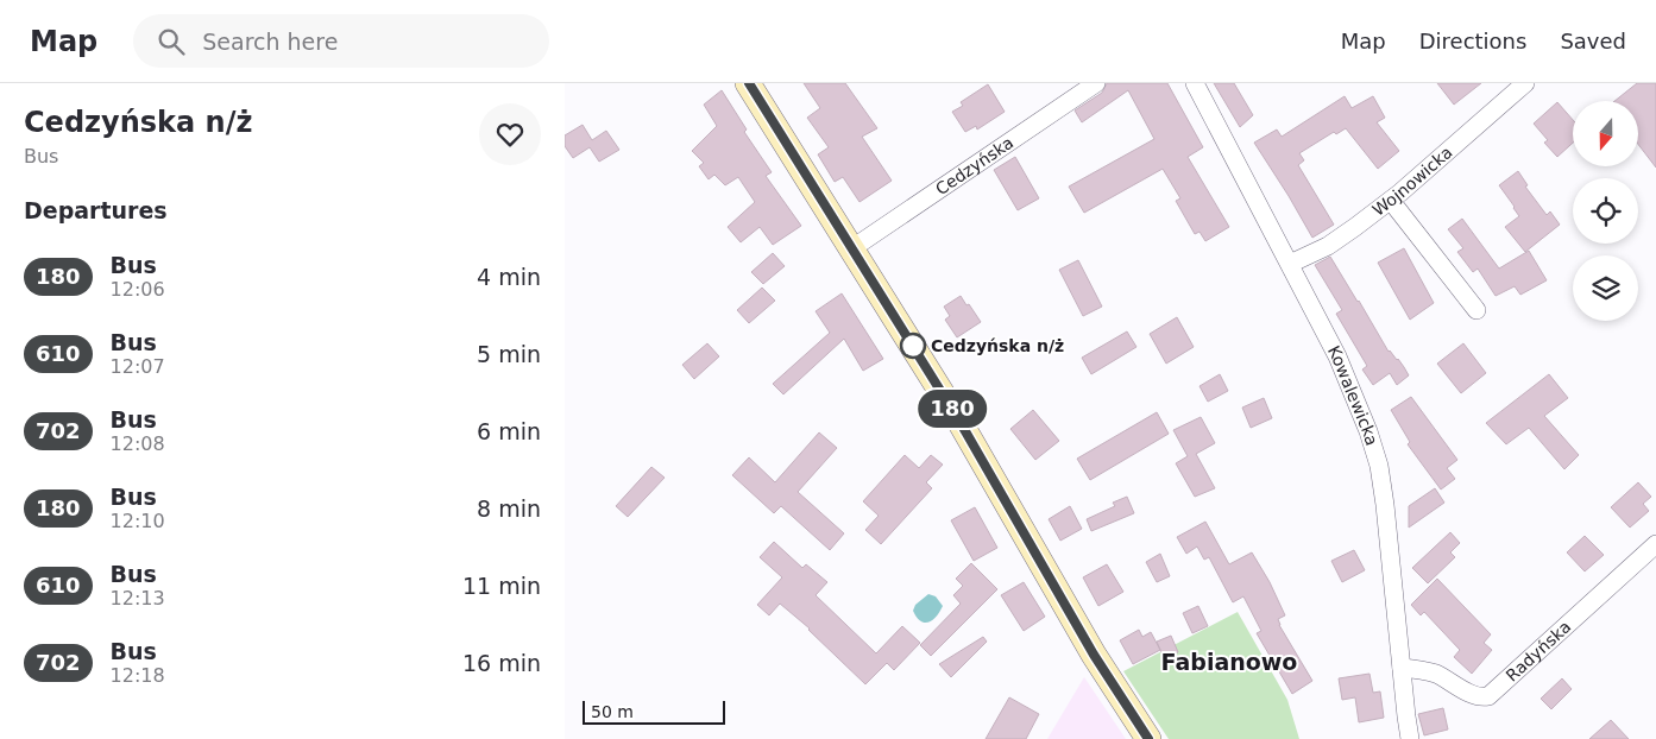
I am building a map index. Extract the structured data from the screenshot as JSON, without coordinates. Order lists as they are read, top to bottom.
{
  "streets": {
    "street": [
      "Cedzyńska",
      "Wojnowicka",
      "Kowalewicka",
      "Radyńska"
    ]
  },
  "crossings": [
    ["Wojnowicka", "Kowalewicka"],
    ["Kowalewicka", "Radyńska"]
  ],
  "districts": ["Fabianowo"],
  "places": ["Cedzyńska n/ż"],
  "lines": ["bus line 180"],
  "scale_bar": "50 m",
  "north": "bottom",
  "page": {
    "header": "Map",
    "search": "Search here",
    "nav": ["Map", "Directions", "Saved"],
    "heading": [
      ["Cedzyńska n/ż", "Bus"],
      "Departures"
    ],
    "on_map": "180",
    "list": [
      {
        "mark": "180",
        "name": "Bus",
        "note": "12:06",
        "value": "4 min"
      },
      {
        "mark": "610",
        "name": "Bus",
        "note": "12:07",
        "value": "5 min"
      },
      {
        "mark": "702",
        "name": "Bus",
        "note": "12:08",
        "value": "6 min"
      },
      {
        "mark": "180",
        "name": "Bus",
        "note": "12:10",
        "value": "8 min"
      },
      {
        "mark": "610",
        "name": "Bus",
        "note": "12:13",
        "value": "11 min"
      },
      {
        "mark": "702",
        "name": "Bus",
        "note": "12:18",
        "value": "16 min"
      }
    ],
    "scale": "50 m"
  }
}
